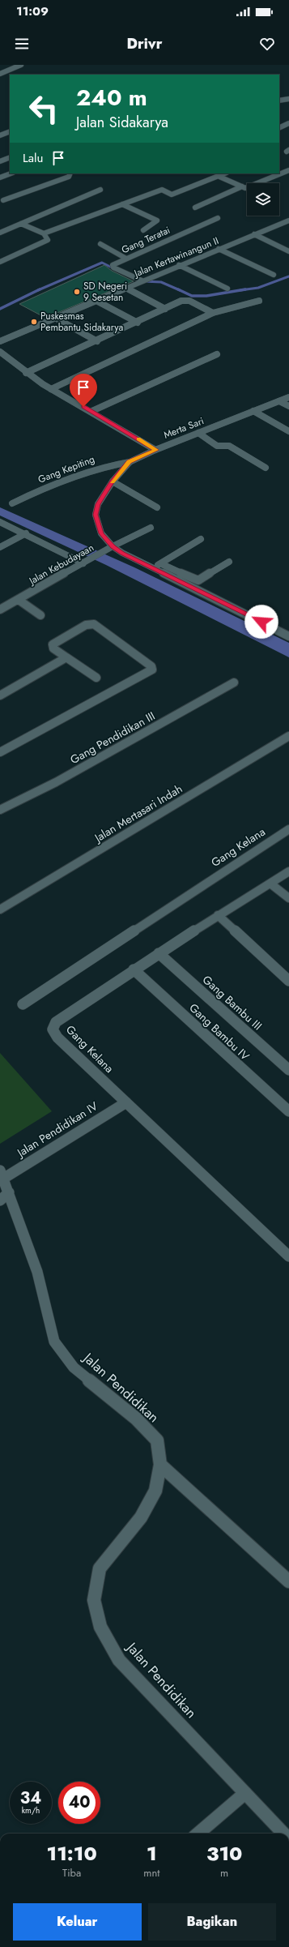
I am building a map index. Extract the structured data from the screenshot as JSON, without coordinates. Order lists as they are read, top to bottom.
{
  "streets": {
    "street": [
      "Gang Teratai",
      "Jalan Kertawinangun II",
      "Merta Sari",
      "Gang Kepiting",
      "Jalan Kebudayaan",
      "Gang Pendidikan III",
      "Jalan Mertasari Indah",
      "Gang Kelana",
      "Gang Bambu III",
      "Gang Bambu IV",
      "Jalan Pendidikan IV",
      "Jalan Pendidikan"
    ]
  },
  "crossings": [
    ["Gang Teratai", "Jalan Kertawinangun II"],
    ["Merta Sari", "Gang Kepiting"],
    ["Merta Sari", "Jalan Kebudayaan"],
    ["Gang Kelana", "Gang Bambu III"],
    ["Gang Kelana", "Gang Bambu IV"],
    ["Gang Kelana", "Jalan Pendidikan IV"],
    ["Jalan Pendidikan IV", "Jalan Pendidikan"]
  ],
  "places": ["SD Negeri 9 Sesetan", "Puskesmas Pembantu Sidakarya"],
  "page": {
    "status": "11:09",
    "header": "Drivr",
    "turn": ["240 m", "Jalan Sidakarya"],
    "then": "Lalu",
    "speed": "34 km/h",
    "limit": "40",
    "eta": [
      "11:10",
      "Tiba",
      "1",
      "mnt",
      "310",
      "m"
    ],
    "buttons": ["Keluar", "Bagikan"]
  }
}
